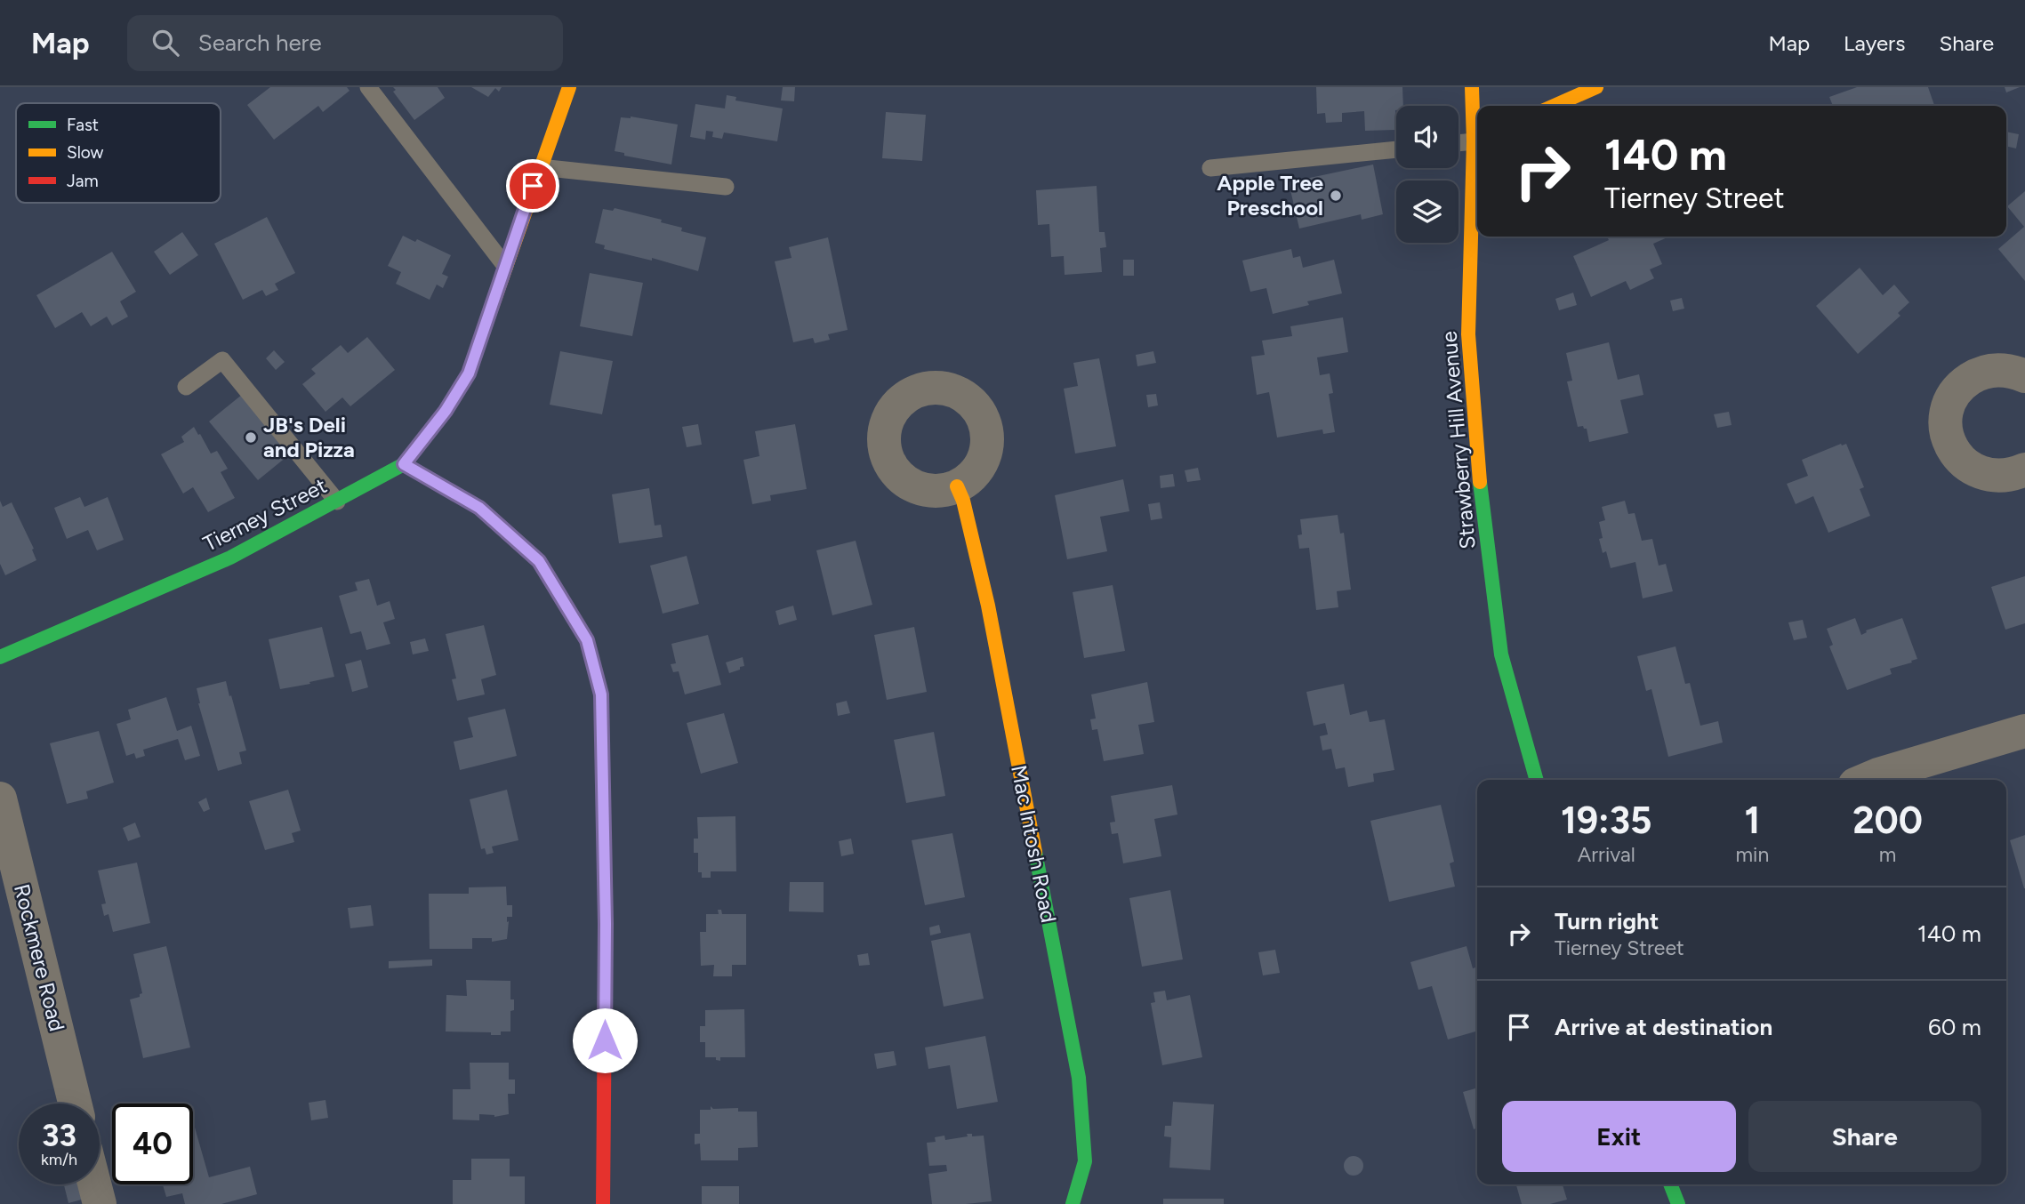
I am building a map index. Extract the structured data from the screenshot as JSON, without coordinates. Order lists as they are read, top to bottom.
{
  "streets": {
    "street": [
      "Strawberry Hill Avenue",
      "Tierney Street",
      "Mac Intosh Road",
      "Rockmere Road"
    ]
  },
  "places": ["Apple Tree Preschool", "JB's Deli and Pizza"],
  "legend": ["Fast", "Slow", "Jam"],
  "page": {
    "header": "Map",
    "search": "Search here",
    "nav": ["Map", "Layers", "Share"],
    "turn": ["140 m", "Tierney Street"],
    "eta": [
      "19:35",
      "Arrival",
      "1",
      "min",
      "200",
      "m"
    ],
    "list": [
      {
        "name": "Turn right",
        "note": "Tierney Street",
        "value": "140 m"
      },
      {
        "name": "Arrive at destination",
        "value": "60 m"
      }
    ],
    "buttons": ["Exit", "Share"],
    "speed": "33 km/h",
    "limit": "40"
  }
}
